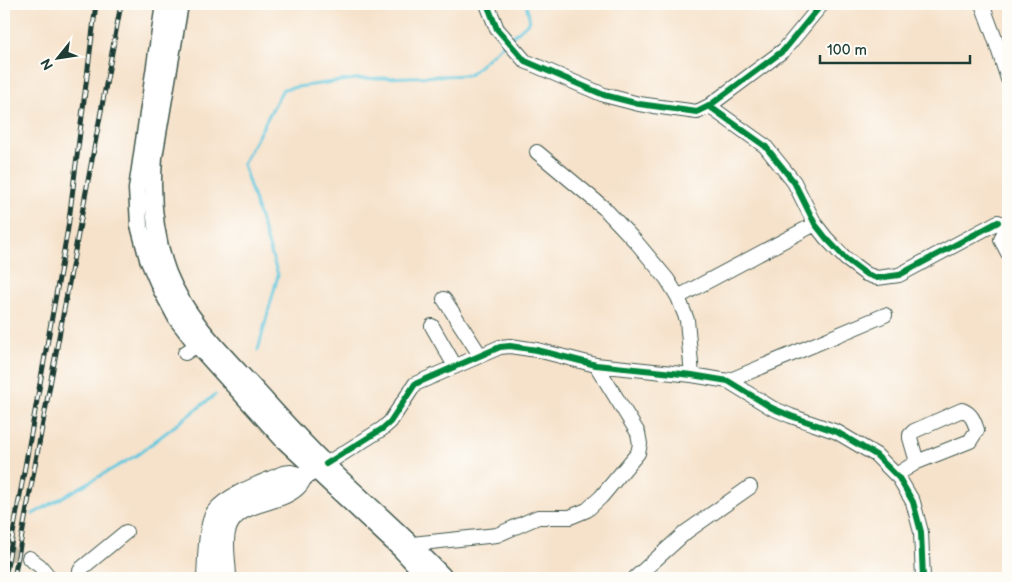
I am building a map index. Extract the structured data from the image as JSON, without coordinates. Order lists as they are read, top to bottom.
{
  "scale_bar": "100 m",
  "north": "bottom left"
}
